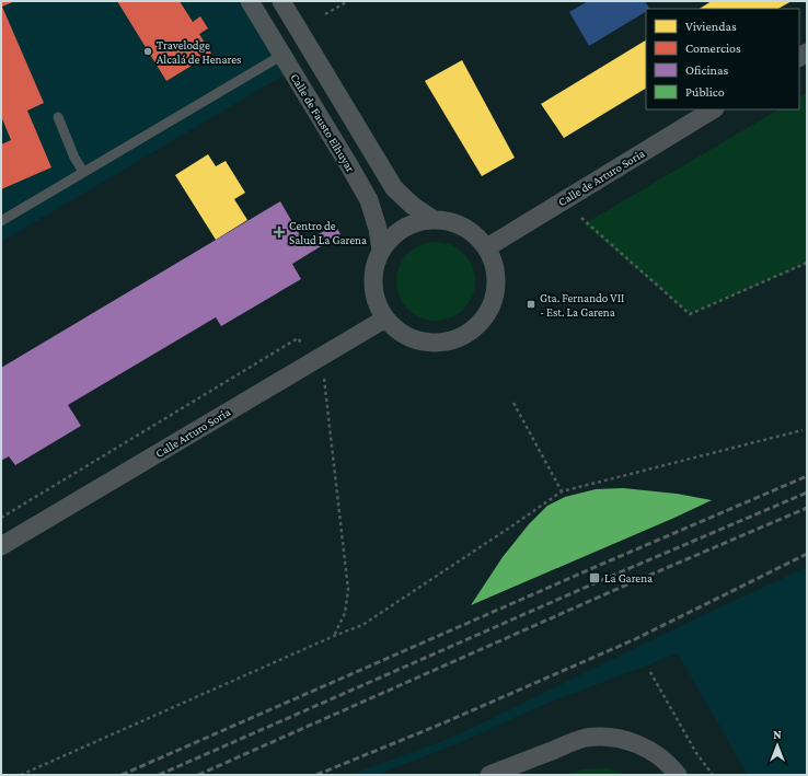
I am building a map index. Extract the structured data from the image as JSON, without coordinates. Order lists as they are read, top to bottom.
{
  "streets": {
    "street": ["Calle de Fausto Elhuyar", "Calle de Arturo Soria", "Calle Arturo Soria"]
  },
  "crossings": [
    ["Calle de Fausto Elhuyar", "Calle de Arturo Soria"],
    ["Calle de Fausto Elhuyar", "Calle Arturo Soria"],
    ["Calle de Arturo Soria", "Calle Arturo Soria"]
  ],
  "places": {
    "other": ["Travelodge Alcalá de Henares"],
    "health": ["Centro de Salud La Garena"],
    "transit": ["Gta. Fernando VII - Est. La Garena", "La Garena"]
  },
  "legend": [
    "Viviendas",
    "Comercios",
    "Oficinas",
    "Público"
  ],
  "north": "top"
}
